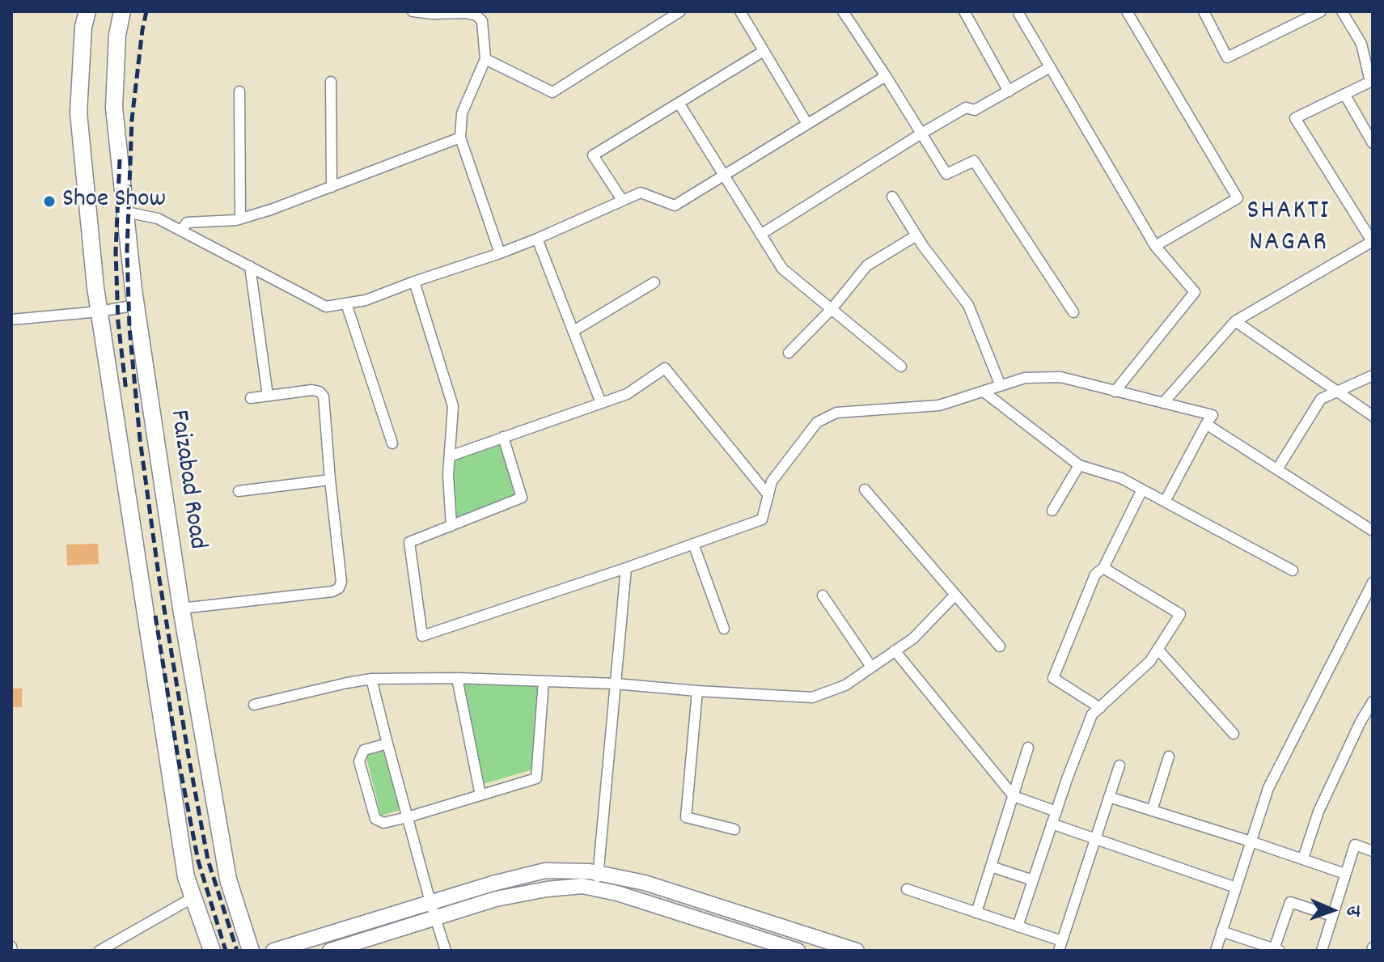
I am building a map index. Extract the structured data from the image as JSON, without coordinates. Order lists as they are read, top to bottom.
{
  "streets": {
    "main road": ["Faizabad Road"]
  },
  "districts": ["SHAKTI NAGAR"],
  "places": ["Shoe Show"],
  "north": "right"
}
